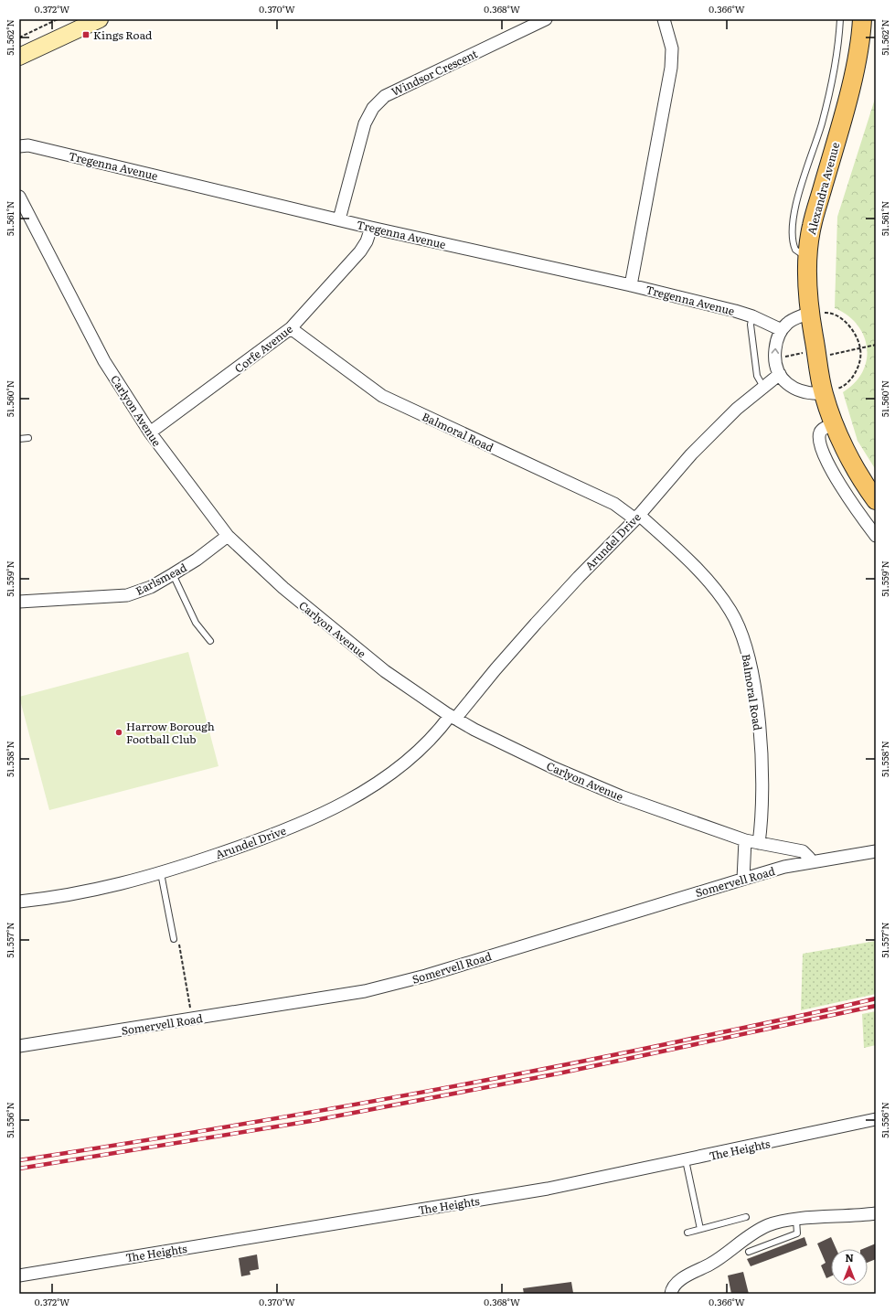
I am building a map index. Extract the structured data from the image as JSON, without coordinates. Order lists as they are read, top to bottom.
{
  "streets": {
    "main road": ["Alexandra Avenue"],
    "street": [
      "Windsor Crescent",
      "Tregenna Avenue",
      "Corfe Avenue",
      "Carlyon Avenue",
      "Balmoral Road",
      "Arundel Drive",
      "Earlsmead",
      "Somervell Road",
      "The Heights"
    ]
  },
  "crossings": [
    ["Windsor Crescent", "Tregenna Avenue"],
    ["Tregenna Avenue", "Corfe Avenue"],
    ["Corfe Avenue", "Carlyon Avenue"],
    ["Corfe Avenue", "Balmoral Road"],
    ["Carlyon Avenue", "Balmoral Road"],
    ["Carlyon Avenue", "Arundel Drive"],
    ["Carlyon Avenue", "Earlsmead"],
    ["Carlyon Avenue", "Somervell Road"],
    ["Balmoral Road", "Arundel Drive"]
  ],
  "places": {
    "transit": ["Kings Road"],
    "other": ["Harrow Borough Football Club"]
  },
  "north": "top",
  "coordinates": [
    "0.372°W",
    "0.370°W",
    "0.368°W",
    "0.366°W",
    "51.562°N",
    "51.561°N",
    "51.560°N",
    "51.559°N",
    "51.558°N",
    "51.557°N",
    "51.556°N"
  ]
}
